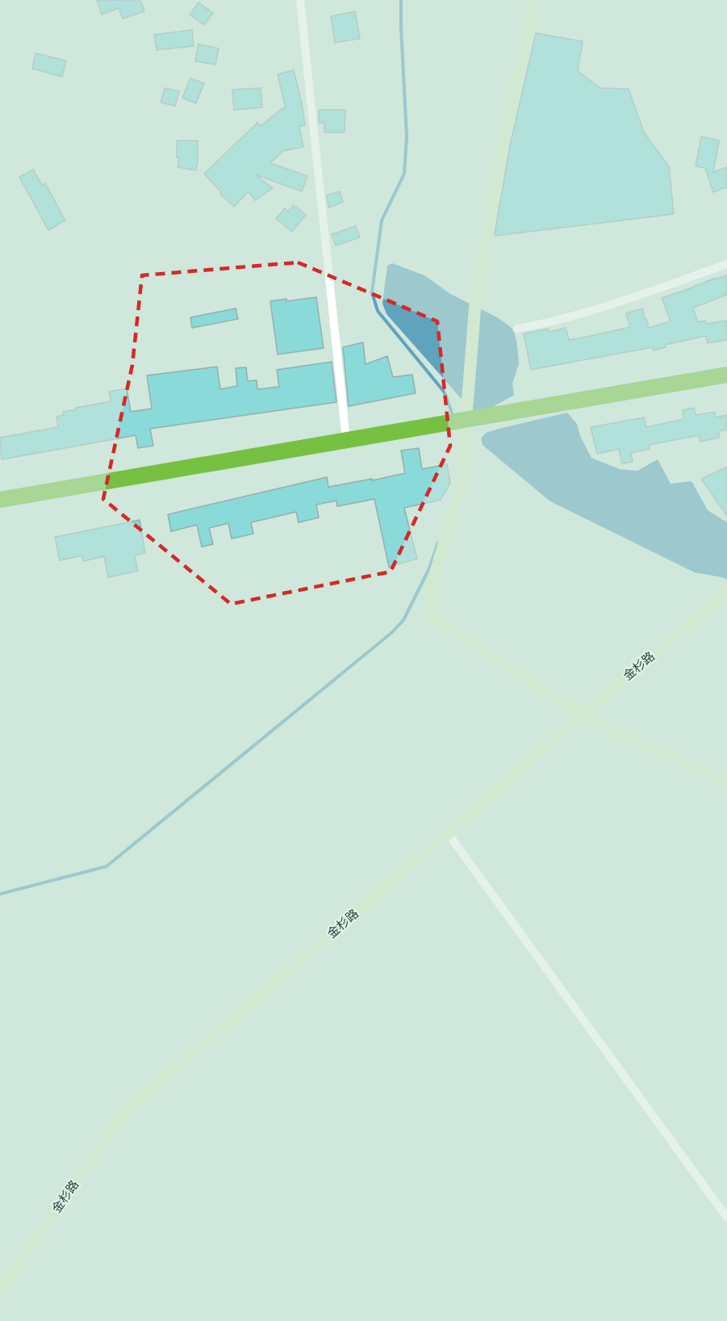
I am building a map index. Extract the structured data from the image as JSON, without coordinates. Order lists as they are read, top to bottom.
{
  "streets": {
    "street": ["金杉路"]
  }
}
